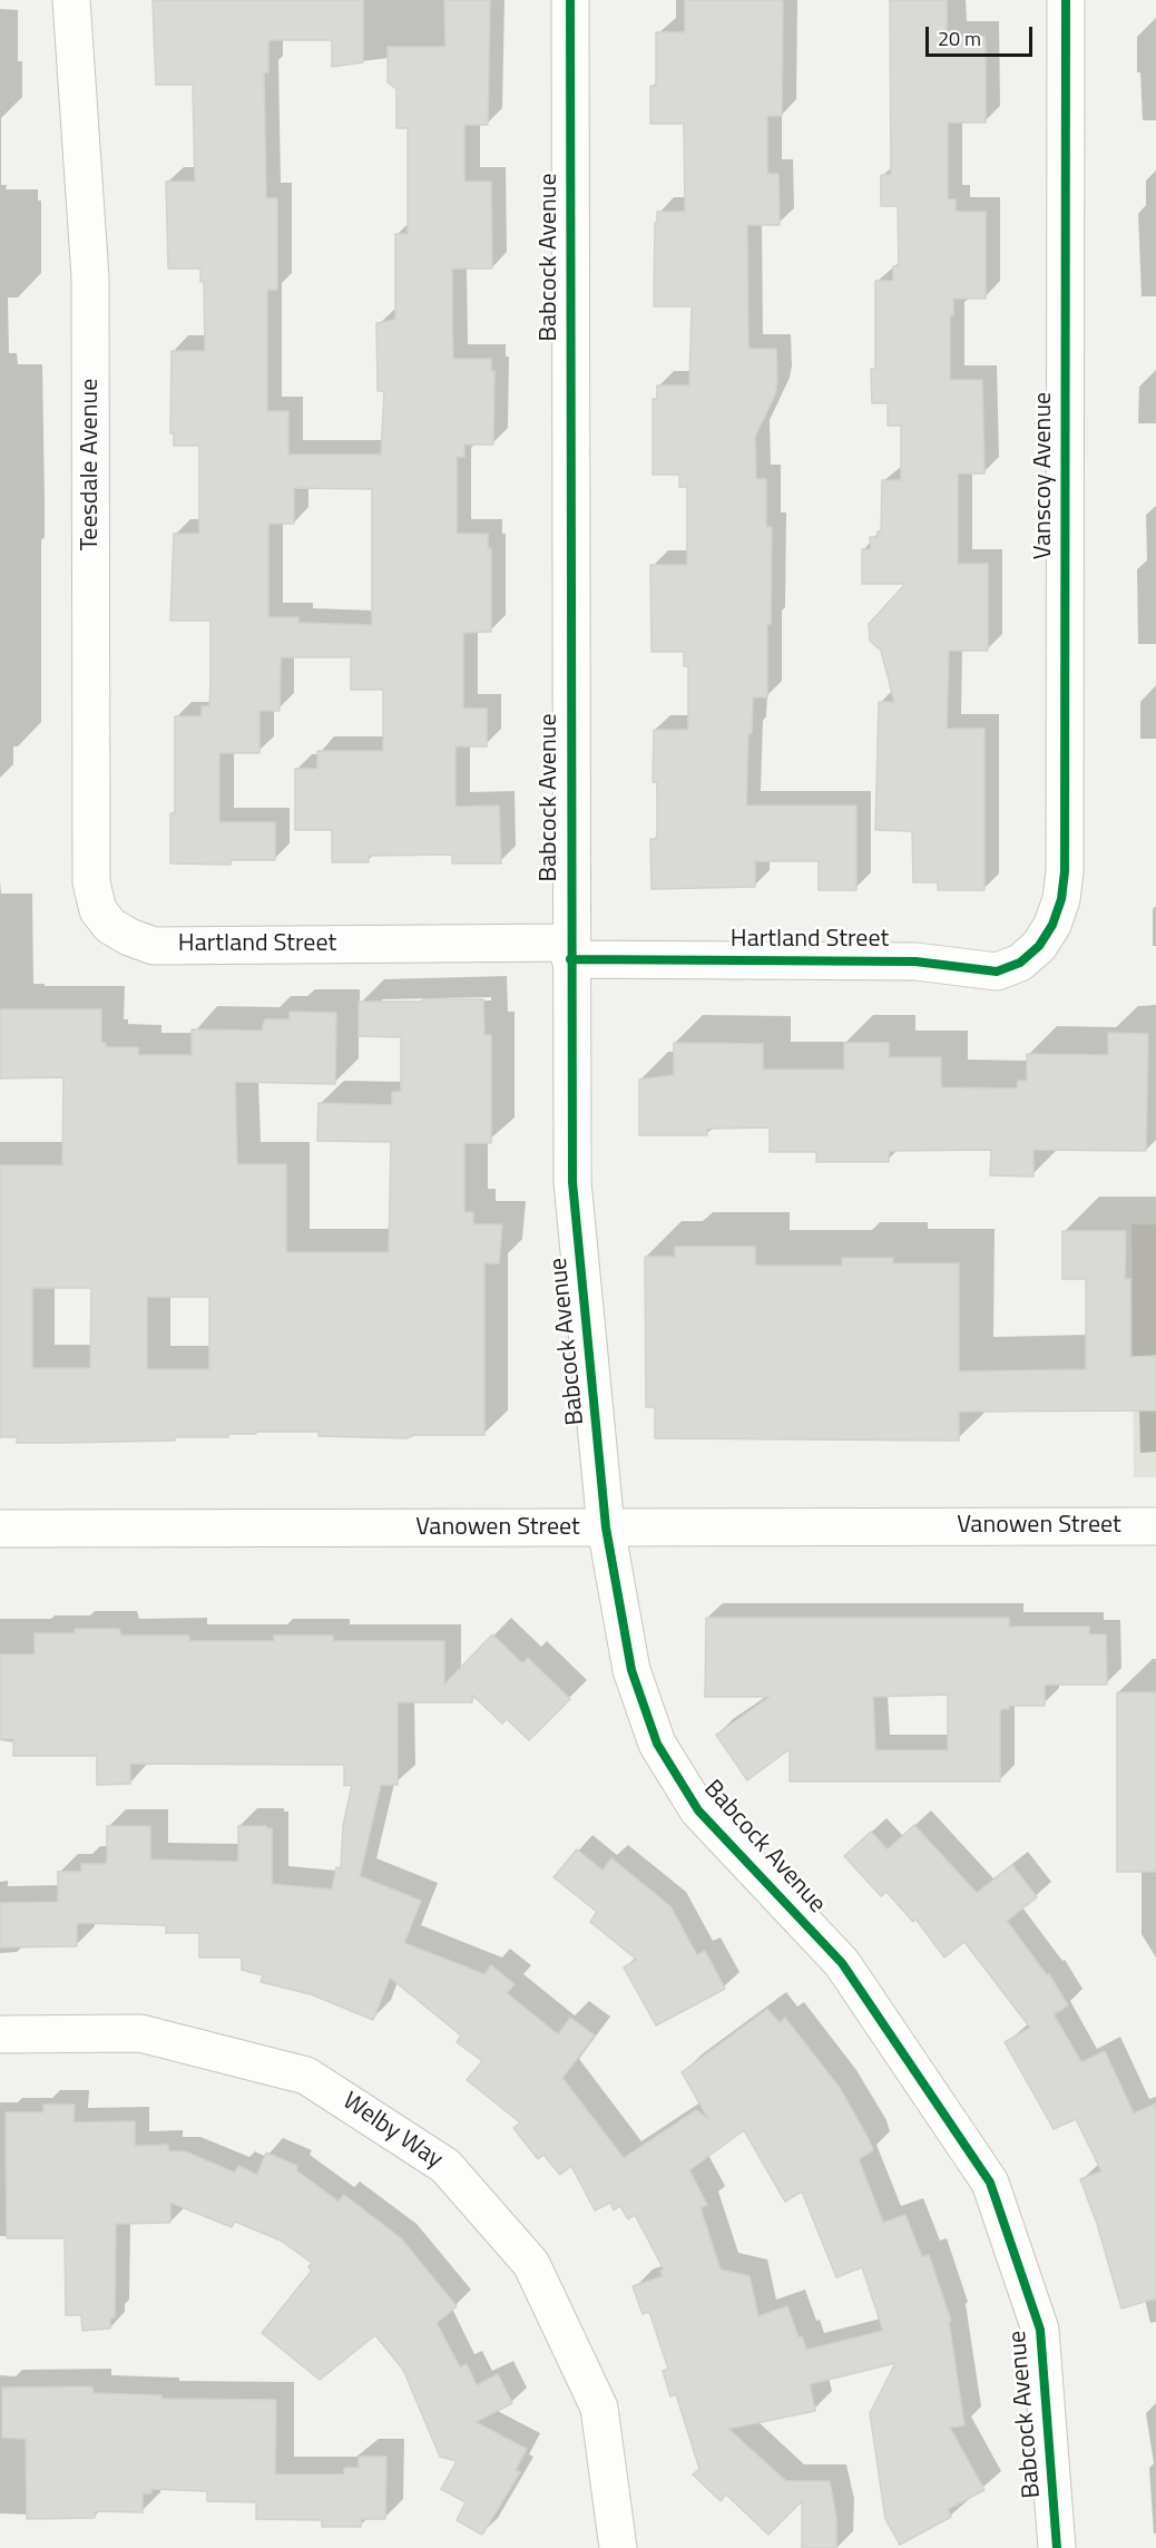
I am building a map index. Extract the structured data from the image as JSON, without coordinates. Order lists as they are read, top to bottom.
{
  "streets": {
    "street": [
      "Babcock Avenue",
      "Teesdale Avenue",
      "Vanscoy Avenue",
      "Hartland Street",
      "Vanowen Street",
      "Welby Way"
    ]
  },
  "crossings": [
    ["Babcock Avenue", "Hartland Street"],
    ["Babcock Avenue", "Vanowen Street"],
    ["Teesdale Avenue", "Hartland Street"],
    ["Vanscoy Avenue", "Hartland Street"]
  ],
  "scale_bar": "20 m"
}
